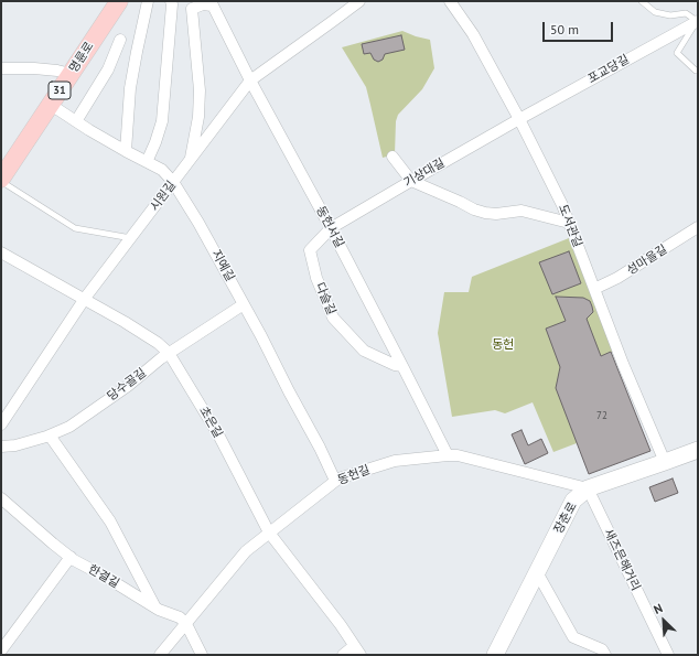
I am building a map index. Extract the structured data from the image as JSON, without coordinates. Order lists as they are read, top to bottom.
{
  "streets": {
    "main road": ["명륜로", "31", "장춘로"],
    "street": [
      "포교당길",
      "기상대길",
      "시원길",
      "도서관길",
      "동헌서길",
      "성마을길",
      "지예길",
      "다슬길",
      "당수골길",
      "초은길",
      "동헌길",
      "새즈믄해거리",
      "한결길"
    ]
  },
  "crossings": [
    ["명륜로", "지예길"],
    ["포교당길", "기상대길"],
    ["포교당길", "도서관길"],
    ["기상대길", "도서관길"],
    ["기상대길", "동헌서길"],
    ["기상대길", "다슬길"],
    ["시원길", "동헌서길"],
    ["시원길", "지예길"],
    ["시원길", "초은길"],
    ["도서관길", "성마을길"],
    ["도서관길", "장춘로"],
    ["동헌서길", "다슬길"],
    ["동헌서길", "동헌길"],
    ["지예길", "당수골길"],
    ["지예길", "동헌길"],
    ["당수골길", "초은길"],
    ["초은길", "동헌길"],
    ["동헌길", "장춘로"],
    ["동헌길", "새즈믄해거리"],
    ["동헌길", "한결길"],
    ["장춘로", "새즈믄해거리"]
  ],
  "parks": ["동헌"],
  "house_numbers": ["72"],
  "scale_bar": "50 m",
  "north": "top left"
}
